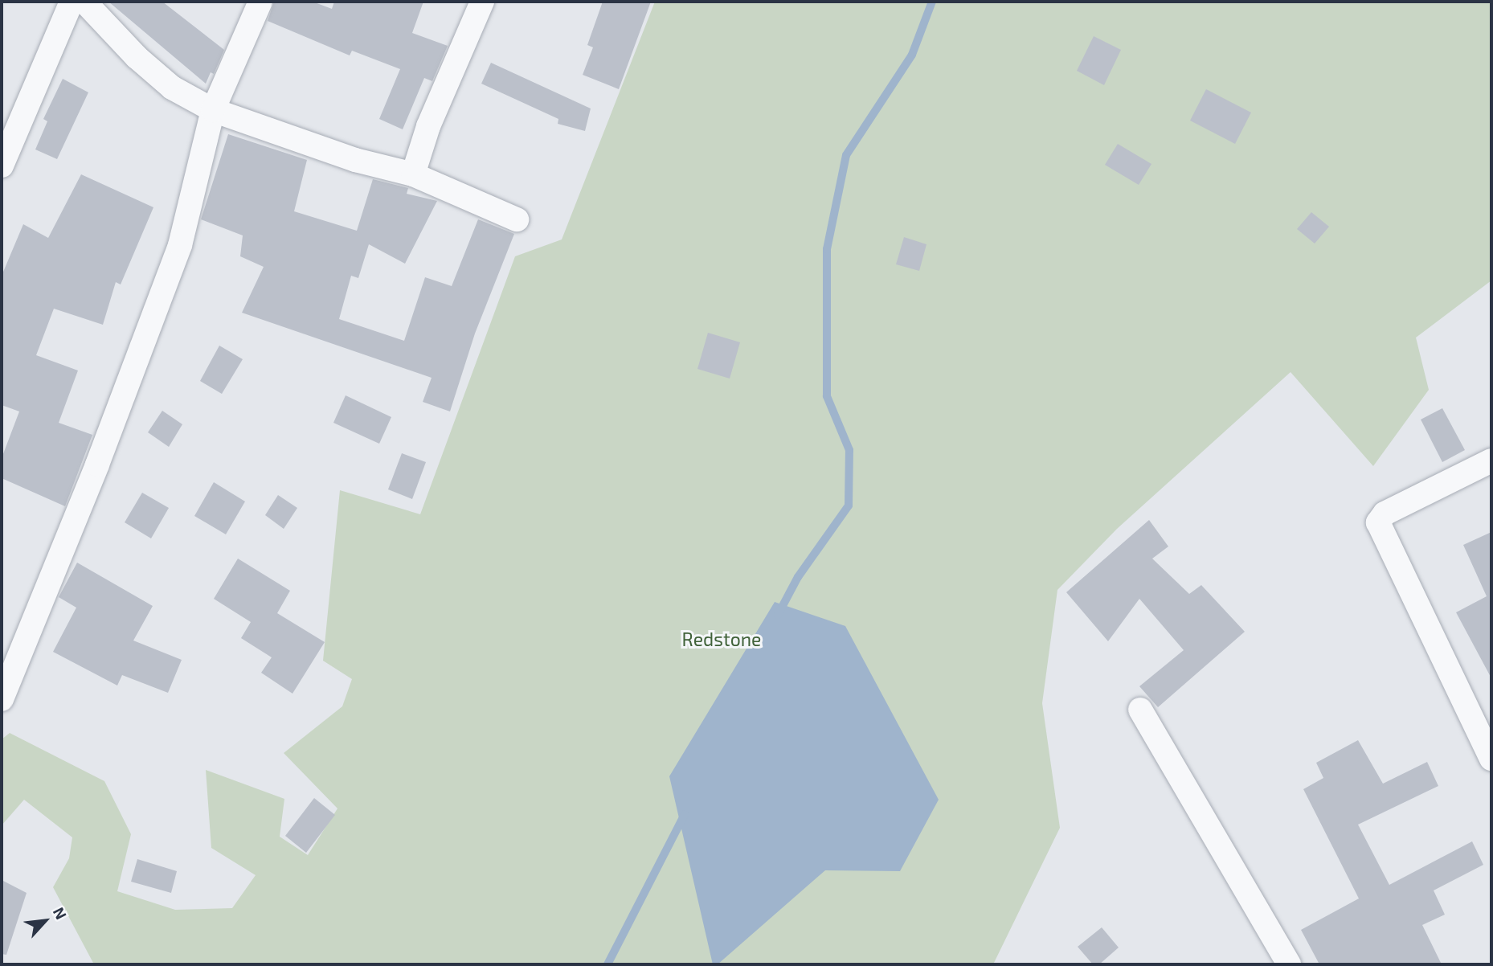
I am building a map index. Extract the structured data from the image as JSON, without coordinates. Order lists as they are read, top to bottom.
{
  "parks": ["Redstone"],
  "north": "top right"
}
